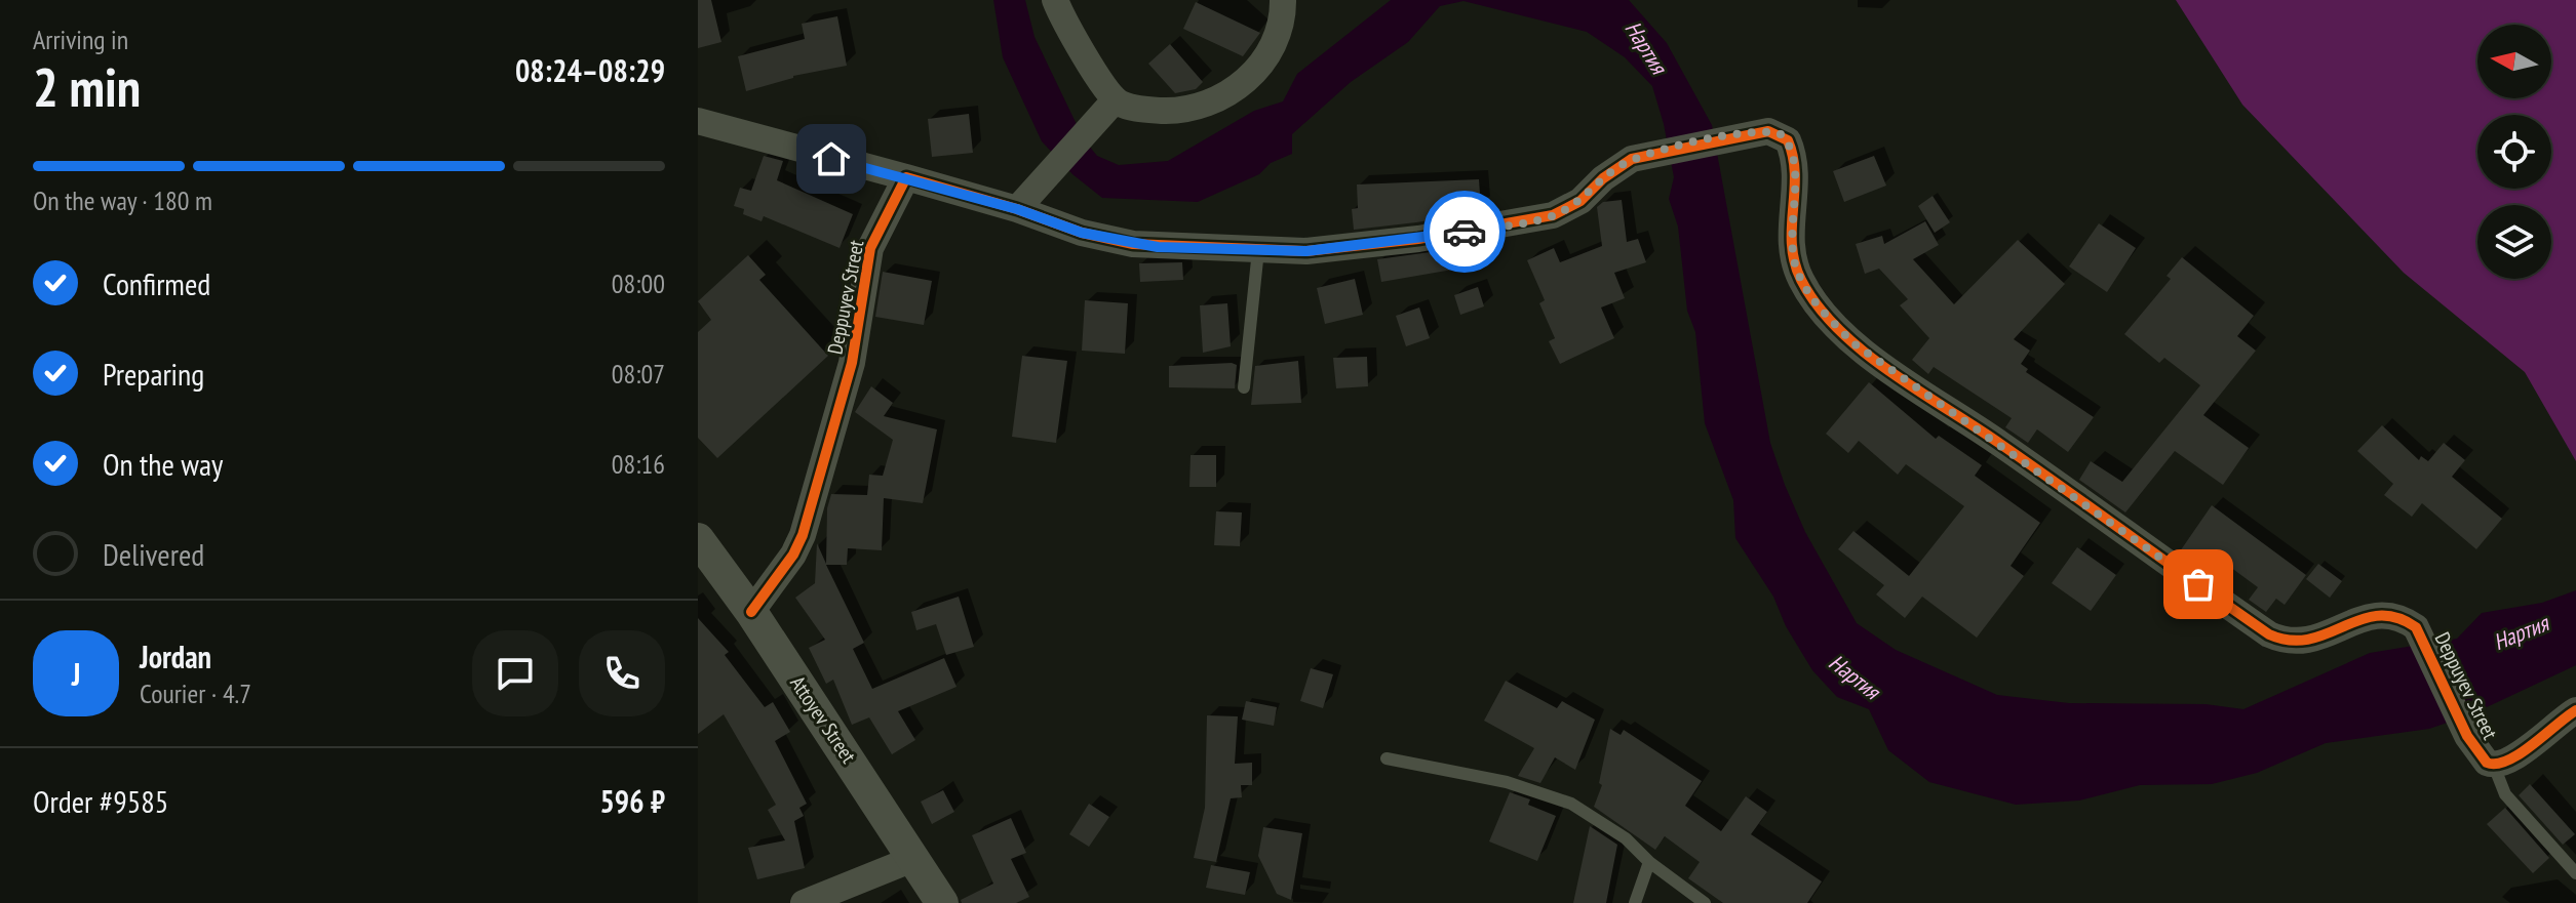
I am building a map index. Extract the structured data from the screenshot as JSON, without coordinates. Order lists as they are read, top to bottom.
{
  "streets": {
    "street": ["Deppuyev Street", "Attoyev Street"]
  },
  "crossings": [
    ["Deppuyev Street", "Attoyev Street"]
  ],
  "water": ["Нартия"],
  "north": "left",
  "page": {
    "heading": ["2 min", "Arriving in", "08:24–08:29"],
    "panel": [
      "Jordan",
      "Courier · 4.7",
      "Order #9585",
      "596 ₽"
    ],
    "bar": "On the way · 180 m",
    "list": [
      ["Confirmed", "08:00"],
      ["Preparing", "08:07"],
      ["On the way", "08:16"],
      "Delivered"
    ],
    "round": "J"
  }
}
